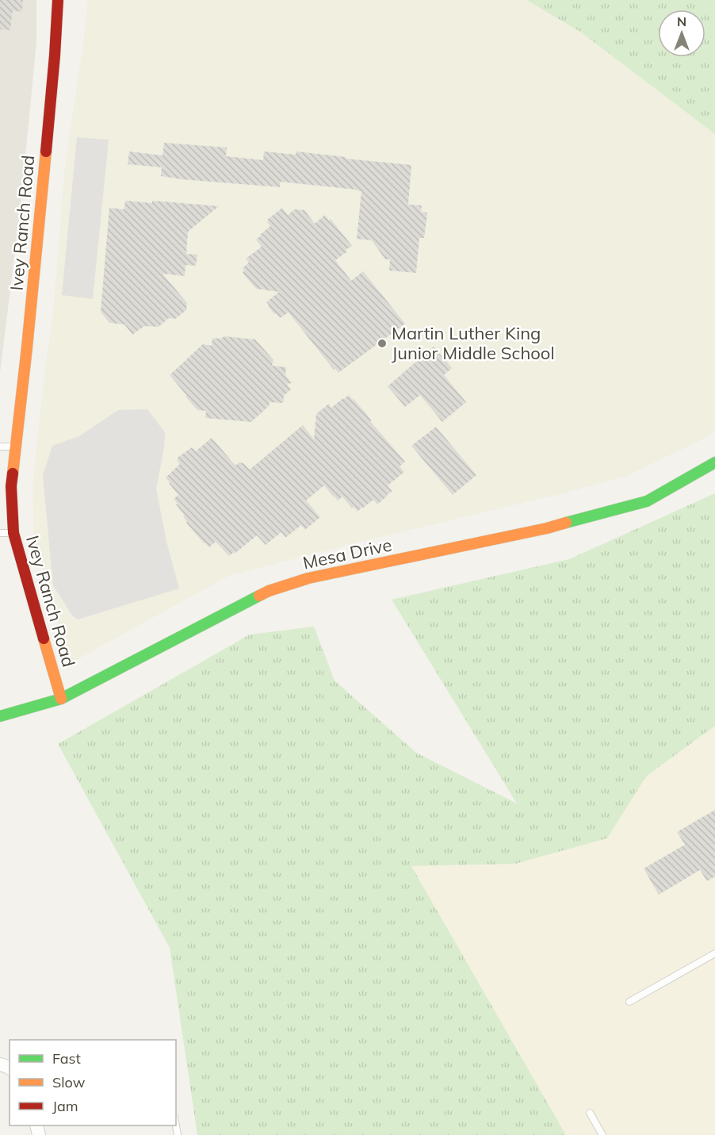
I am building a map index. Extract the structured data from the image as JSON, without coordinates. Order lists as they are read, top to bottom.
{
  "streets": {
    "main road": ["Ivey Ranch Road", "Mesa Drive"]
  },
  "crossings": [
    ["Ivey Ranch Road", "Mesa Drive"]
  ],
  "places": ["Martin Luther King Junior Middle School"],
  "legend": ["Fast", "Slow", "Jam"],
  "north": "top"
}
